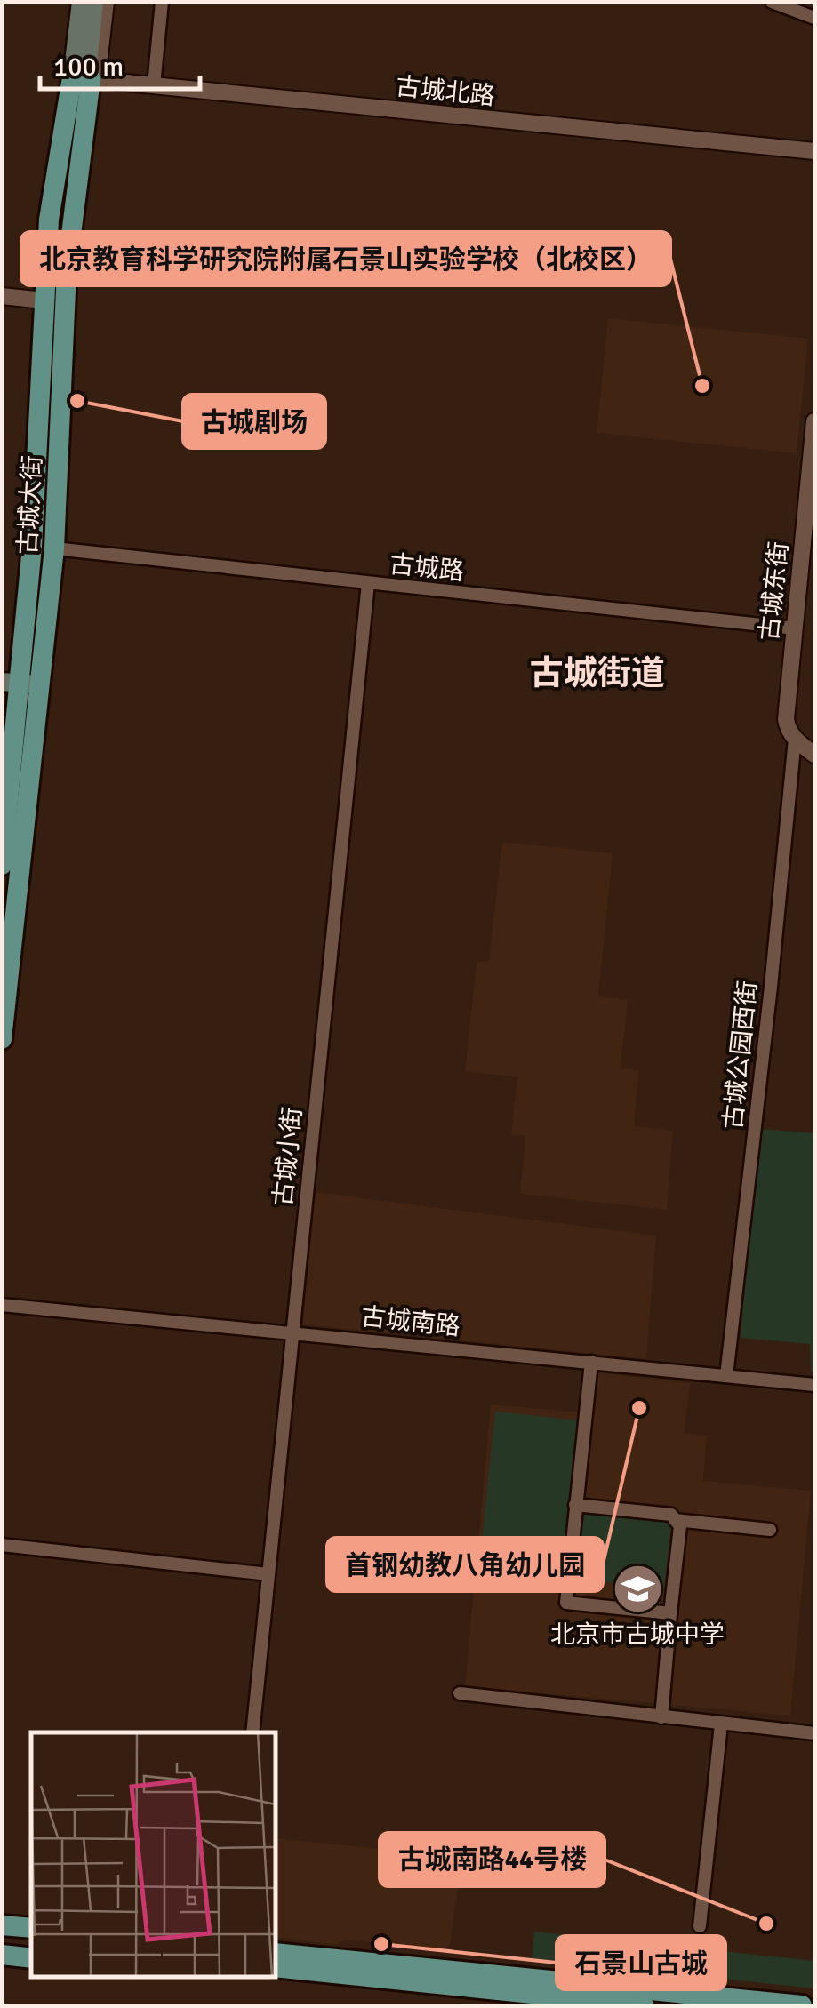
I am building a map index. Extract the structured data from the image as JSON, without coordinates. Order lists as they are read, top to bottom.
{
  "streets": {
    "main road": ["古城大街"],
    "street": [
      "古城北路",
      "古城路",
      "古城东街",
      "古城公园西街",
      "古城小街",
      "古城南路"
    ]
  },
  "crossings": [
    ["古城北路", "古城大街"],
    ["古城大街", "古城路"],
    ["古城路", "古城东街"],
    ["古城路", "古城小街"],
    ["古城东街", "古城公园西街"],
    ["古城公园西街", "古城南路"],
    ["古城小街", "古城南路"]
  ],
  "districts": ["古城街道"],
  "places": {
    "other": [
      "北京教育科学研究院附属石景山实验学校（北校区）",
      "古城剧场",
      "首钢幼教八角幼儿园",
      "古城南路44号楼",
      "石景山古城"
    ],
    "school or university": ["北京市古城中学"]
  },
  "scale_bar": "100 m"
}
